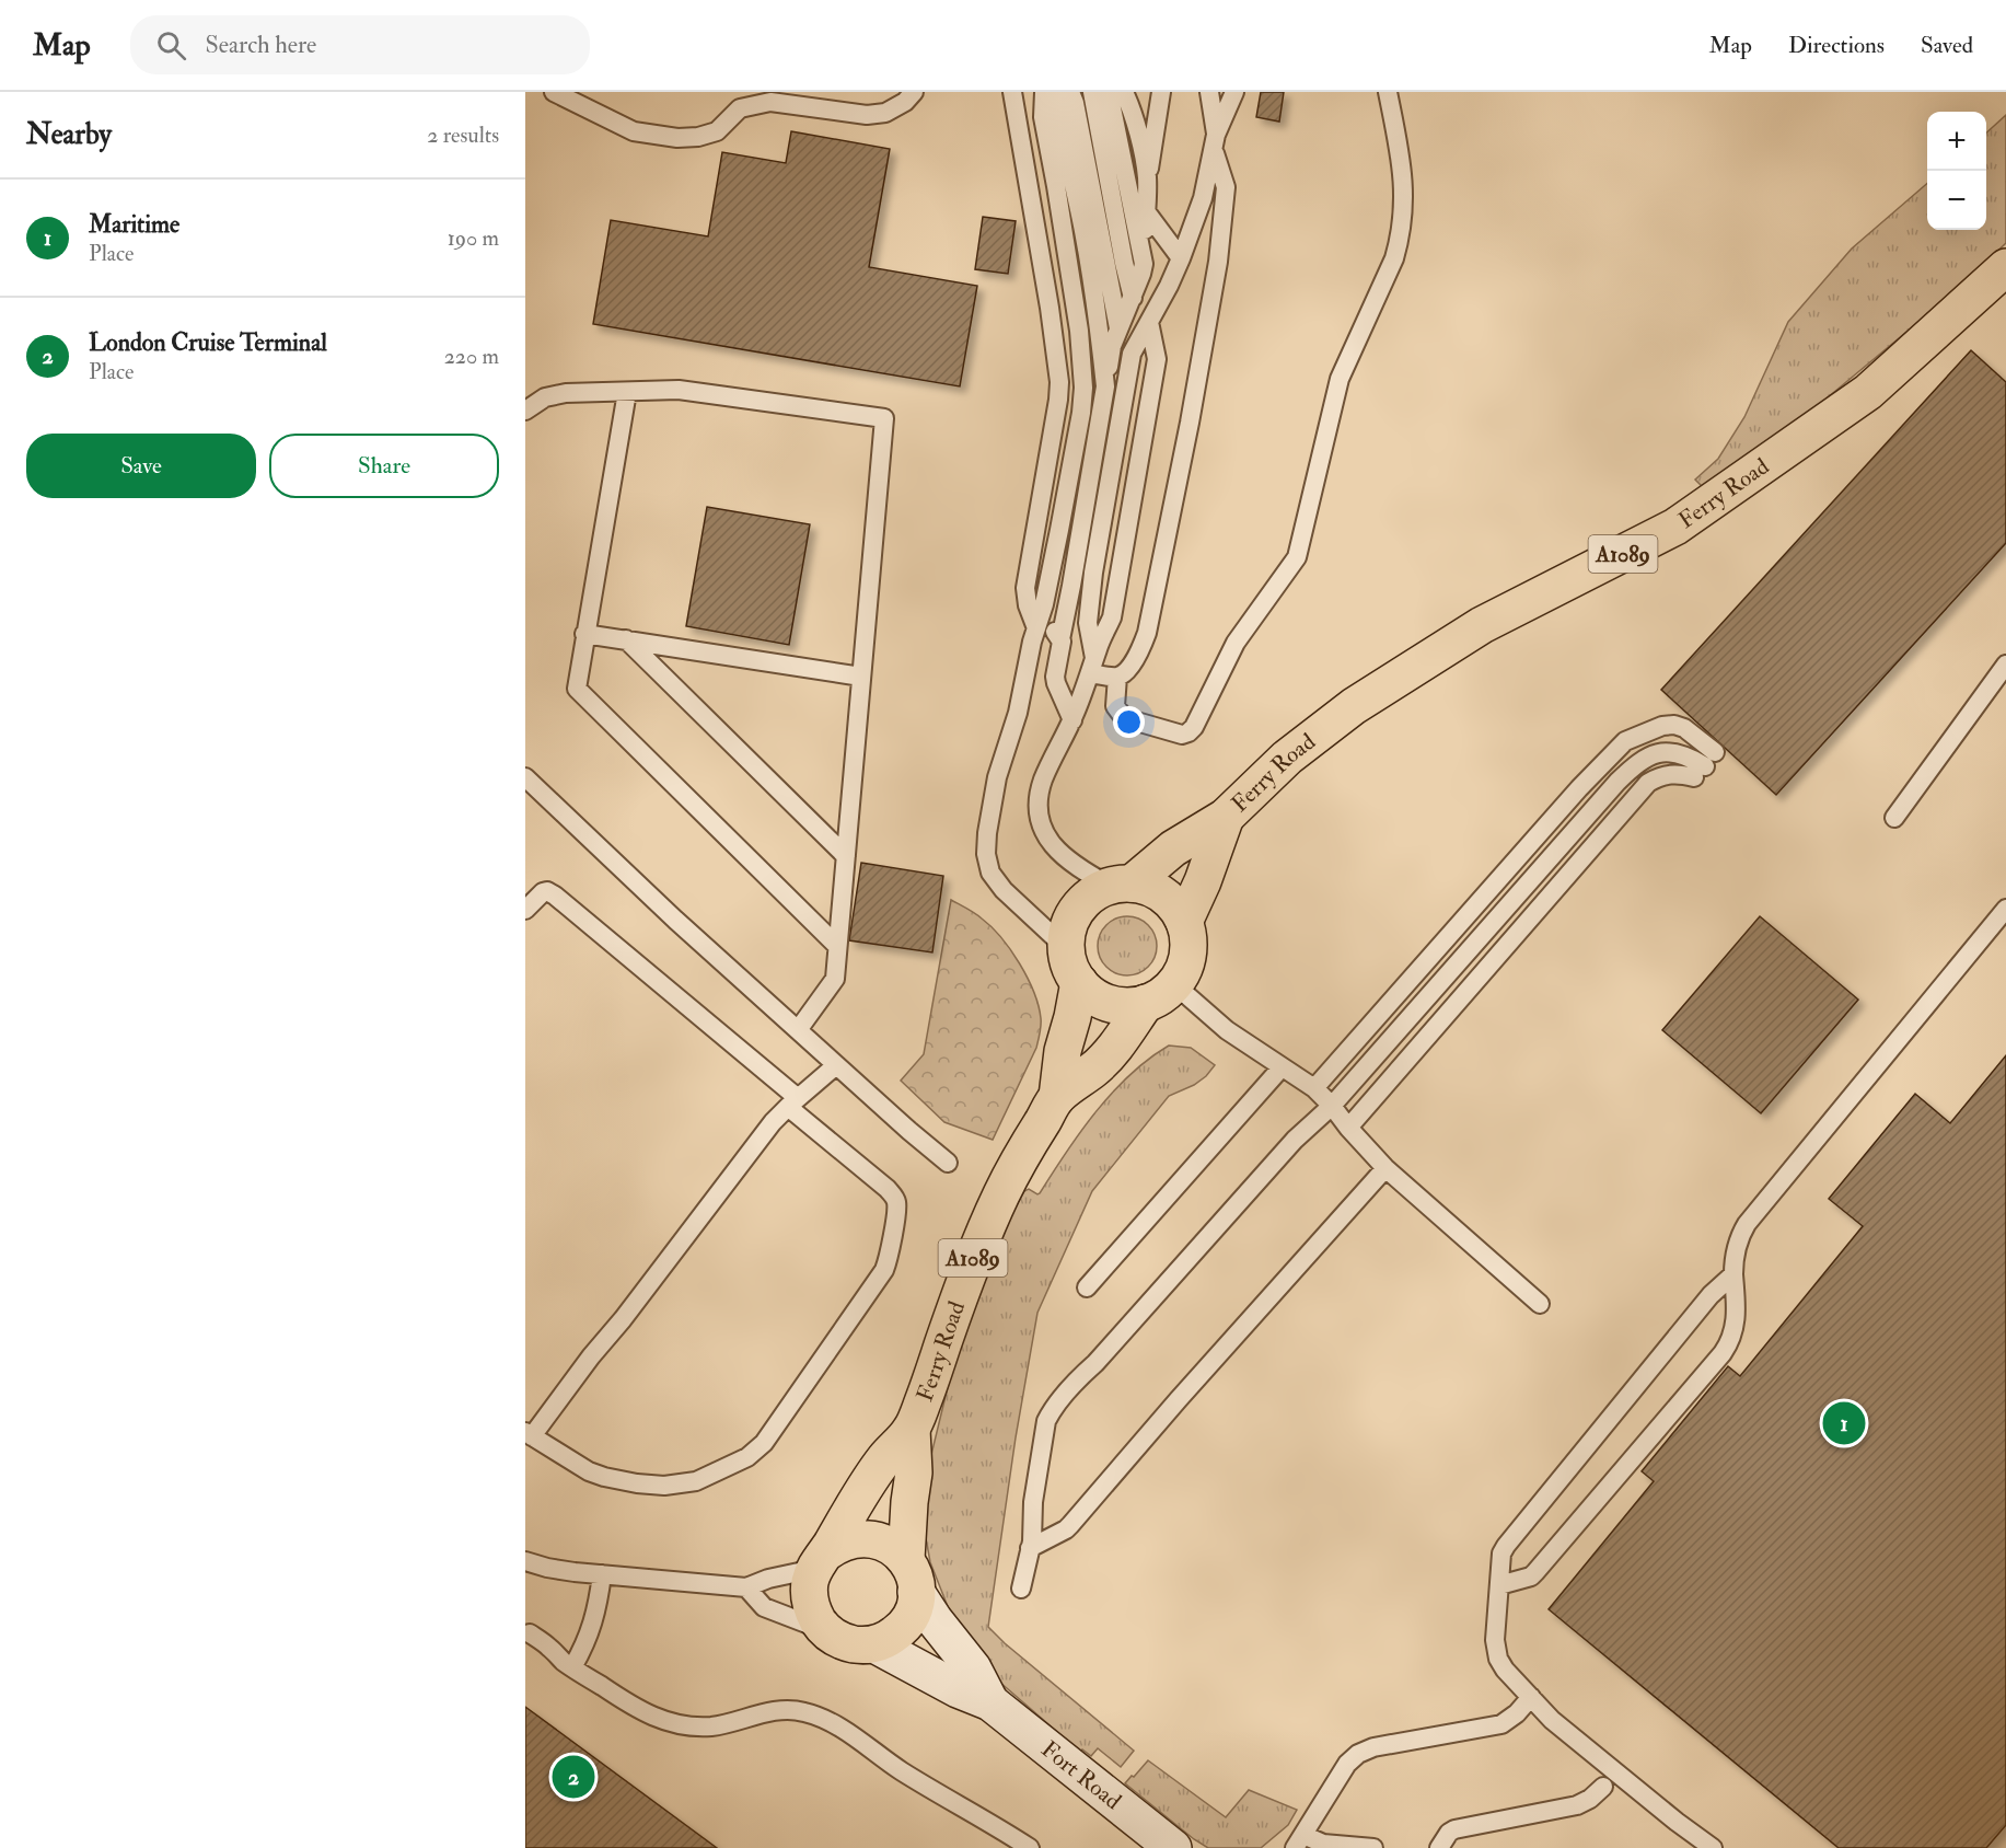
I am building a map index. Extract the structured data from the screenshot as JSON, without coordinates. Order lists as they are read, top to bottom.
{
  "streets": {
    "highway": ["Ferry Road", "A1089"],
    "street": ["Fort Road"]
  },
  "crossings": [
    ["Ferry Road", "Fort Road"]
  ],
  "page": {
    "header": "Map",
    "search": "Search here",
    "nav": ["Map", "Directions", "Saved"],
    "heading": ["Nearby", "2 results"],
    "map_buttons": ["+", "−"],
    "list": [
      {
        "mark": "1",
        "name": "Maritime",
        "note": "Place",
        "value": "190 m"
      },
      {
        "mark": "2",
        "name": "London Cruise Terminal",
        "note": "Place",
        "value": "220 m"
      }
    ],
    "buttons": ["Save", "Share"],
    "pins": ["1", "2"]
  }
}
